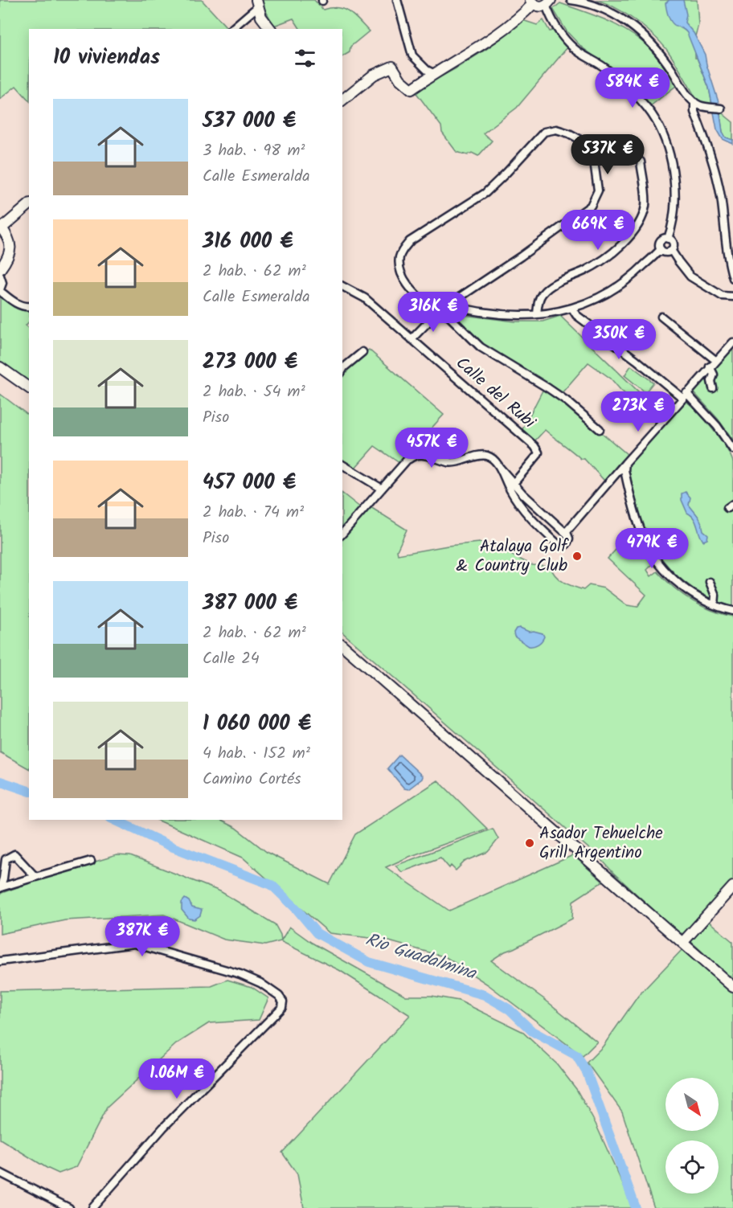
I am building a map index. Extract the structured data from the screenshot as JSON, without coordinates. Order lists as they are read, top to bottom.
{
  "streets": {
    "street": ["Calle del Rubi"]
  },
  "water": ["Rio Guadalmina"],
  "places": ["Atalaya Golf & Country Club", "Asador Tehuelche Grill Argentino"],
  "north": "bottom right",
  "page": {
    "heading": "10 viviendas",
    "price": [
      "584K €",
      "537K €",
      "669K €",
      "316K €",
      "350K €",
      "273K €",
      "457K €",
      "479K €",
      "387K €",
      "1.06M €"
    ],
    "list": [
      {
        "name": "537 000 €",
        "note": "3 hab. · 98 m² · Calle Esmeralda"
      },
      {
        "name": "316 000 €",
        "note": "2 hab. · 62 m² · Calle Esmeralda"
      },
      {
        "name": "273 000 €",
        "note": "2 hab. · 54 m² · Piso"
      },
      {
        "name": "457 000 €",
        "note": "2 hab. · 74 m² · Piso"
      },
      {
        "name": "387 000 €",
        "note": "2 hab. · 62 m² · Calle 24"
      },
      {
        "name": "1 060 000 €",
        "note": "4 hab. · 152 m² · Camino Cortés"
      }
    ]
  }
}
